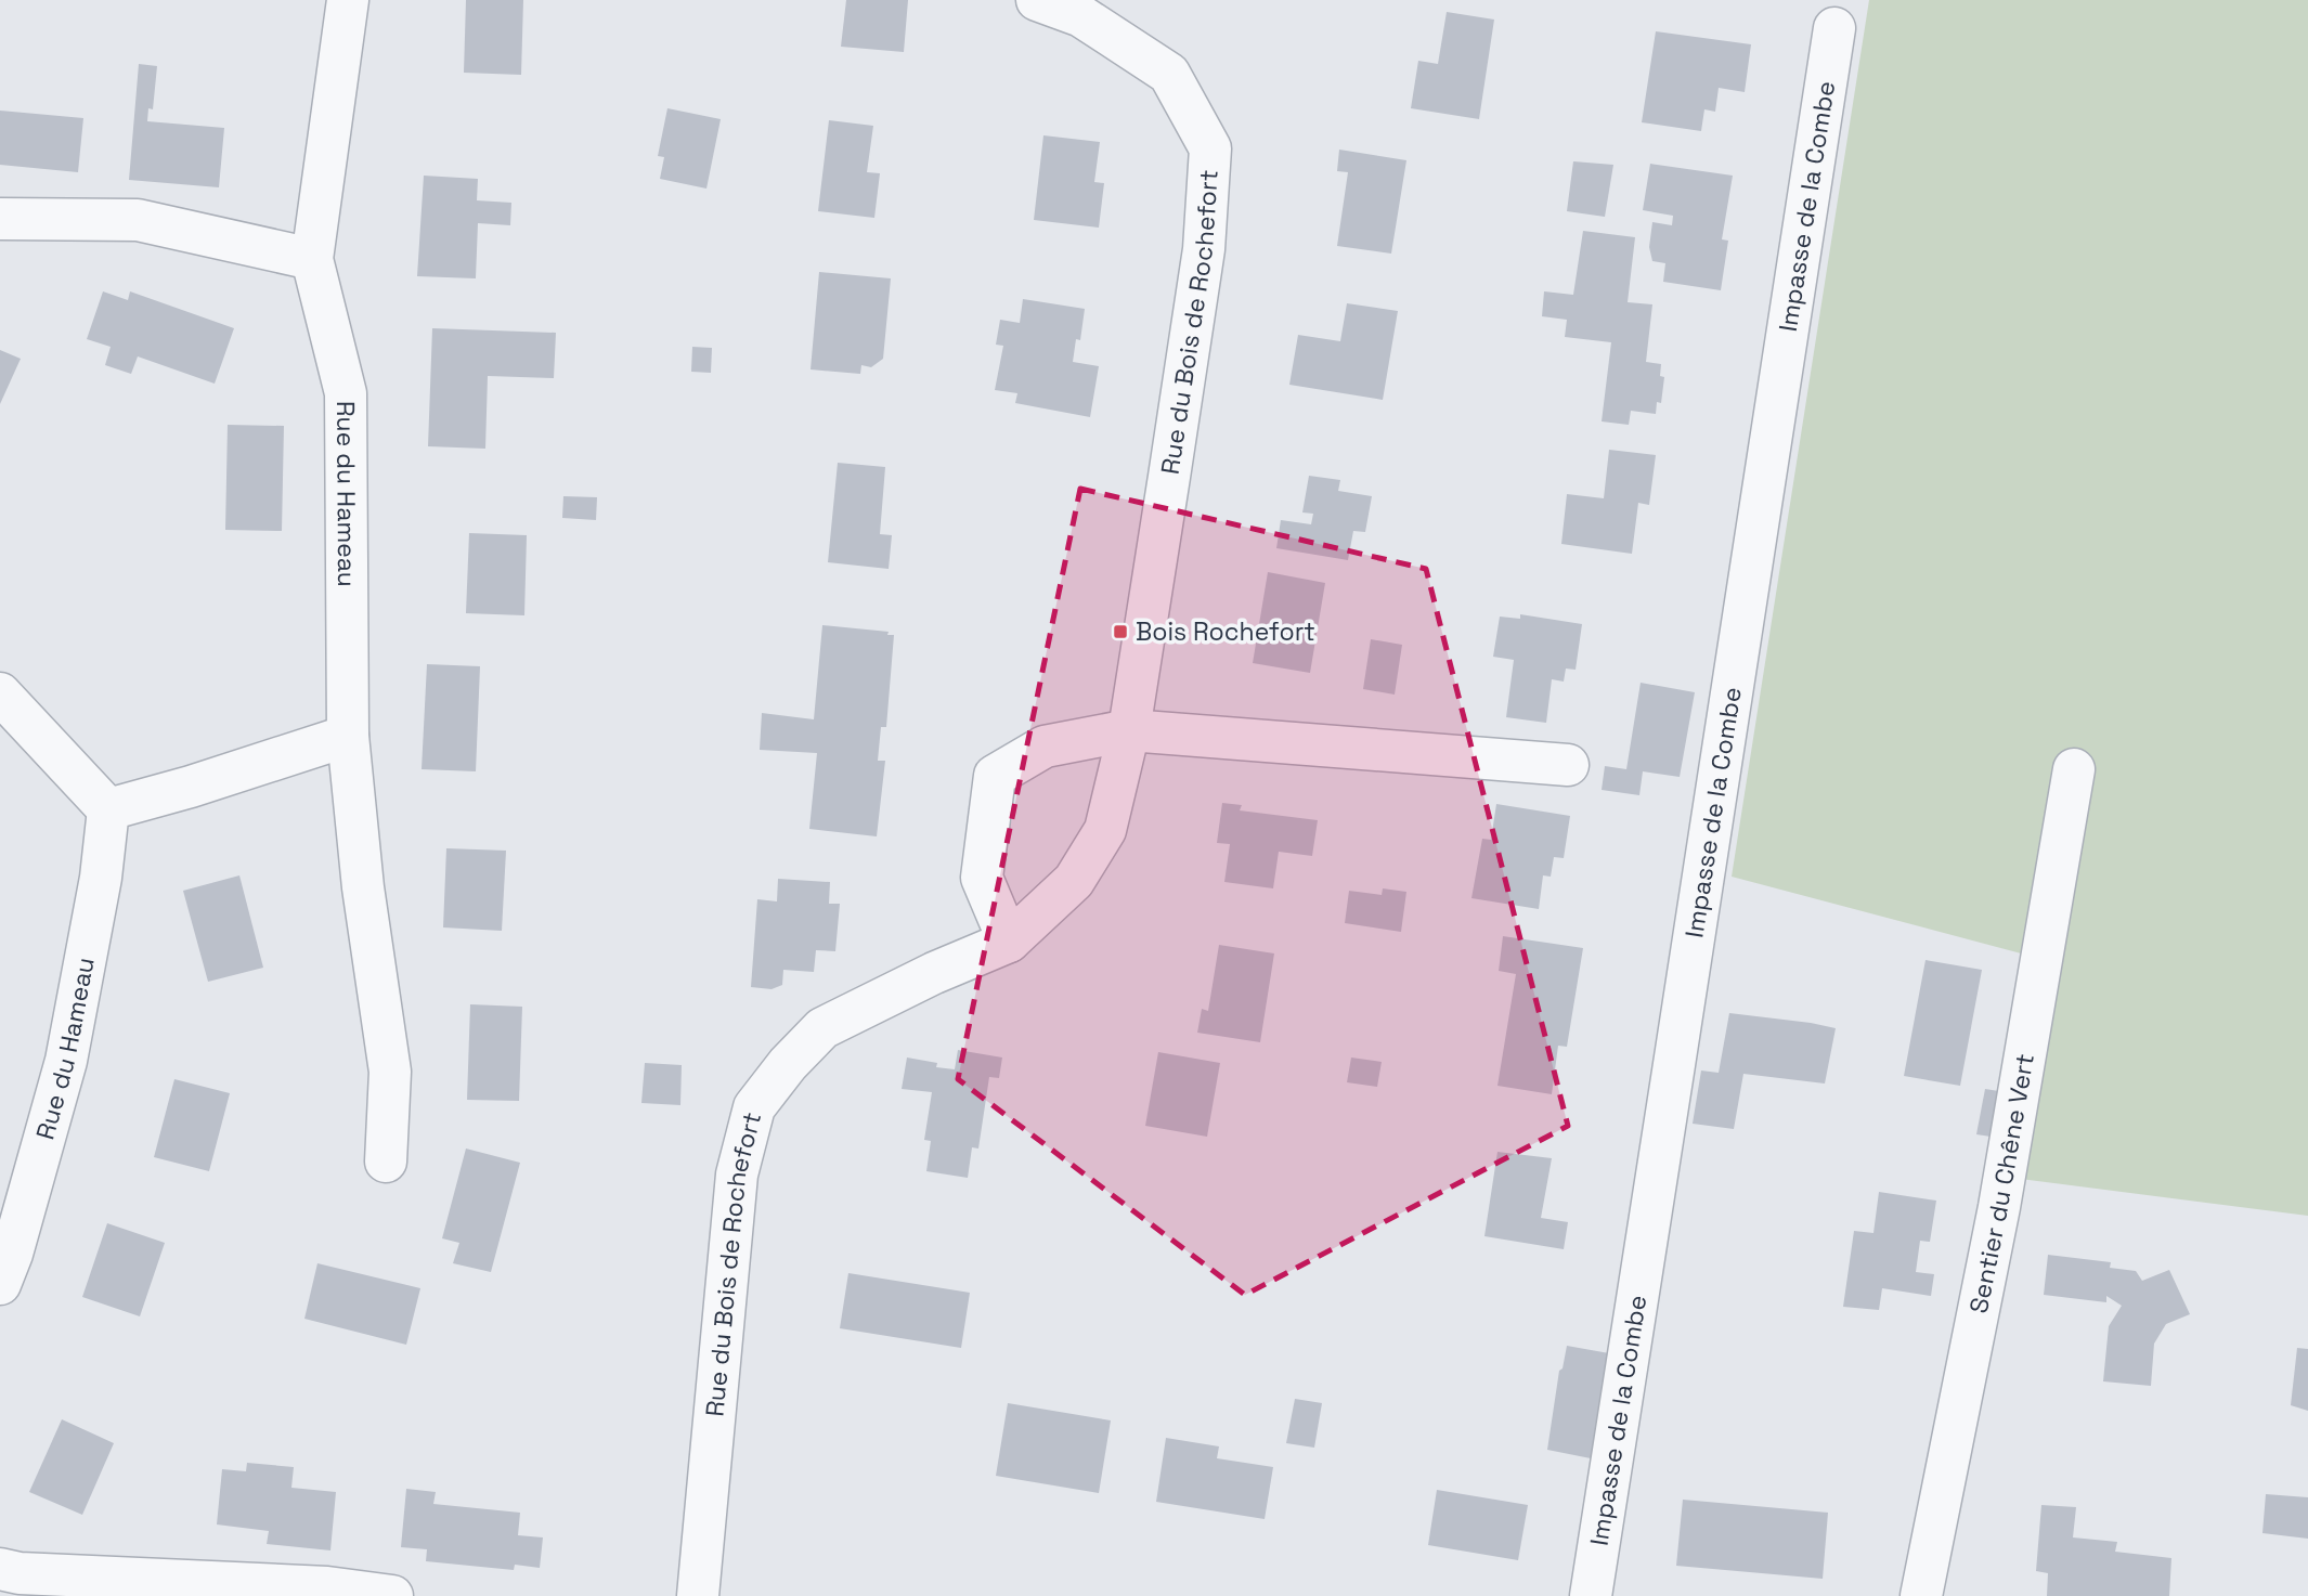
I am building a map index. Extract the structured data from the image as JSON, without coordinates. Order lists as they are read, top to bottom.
{
  "streets": {
    "street": [
      "Impasse de la Combe",
      "Rue du Bois de Rochefort",
      "Rue du Hameau",
      "Sentier du Chêne Vert"
    ]
  },
  "places": {
    "transit": ["Bois Rochefort"]
  }
}
